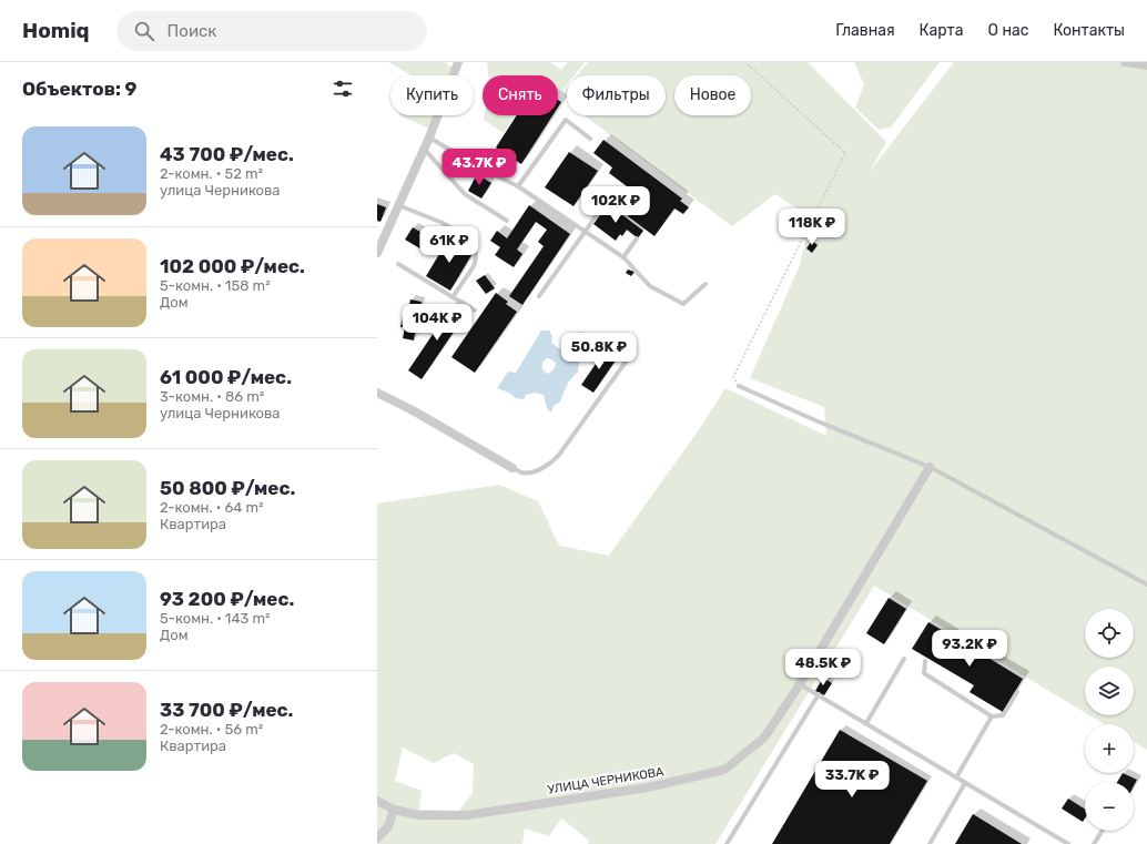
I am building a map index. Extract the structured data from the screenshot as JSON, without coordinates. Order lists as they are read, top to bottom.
{
  "streets": {
    "street": ["УЛИЦА ЧЕРНИКОВА"]
  },
  "page": {
    "header": "Homiq",
    "search": "Поиск",
    "nav": [
      "Главная",
      "Карта",
      "О нас",
      "Контакты"
    ],
    "heading": "Объектов: 9",
    "chip": [
      "Купить",
      "Снять",
      "Фильтры",
      "Новое"
    ],
    "list": [
      {
        "name": "43 700 ₽/мес.",
        "note": "2-комн. · 52 m² · улица Черникова"
      },
      {
        "name": "102 000 ₽/мес.",
        "note": "5-комн. · 158 m² · Дом"
      },
      {
        "name": "61 000 ₽/мес.",
        "note": "3-комн. · 86 m² · улица Черникова"
      },
      {
        "name": "50 800 ₽/мес.",
        "note": "2-комн. · 64 m² · Квартира"
      },
      {
        "name": "93 200 ₽/мес.",
        "note": "5-комн. · 143 m² · Дом"
      },
      {
        "name": "33 700 ₽/мес.",
        "note": "2-комн. · 56 m² · Квартира"
      }
    ],
    "price": [
      "43.7K ₽",
      "102K ₽",
      "118K ₽",
      "61K ₽",
      "104K ₽",
      "50.8K ₽",
      "93.2K ₽",
      "48.5K ₽",
      "33.7K ₽"
    ],
    "map_buttons": ["+", "−"]
  }
}
